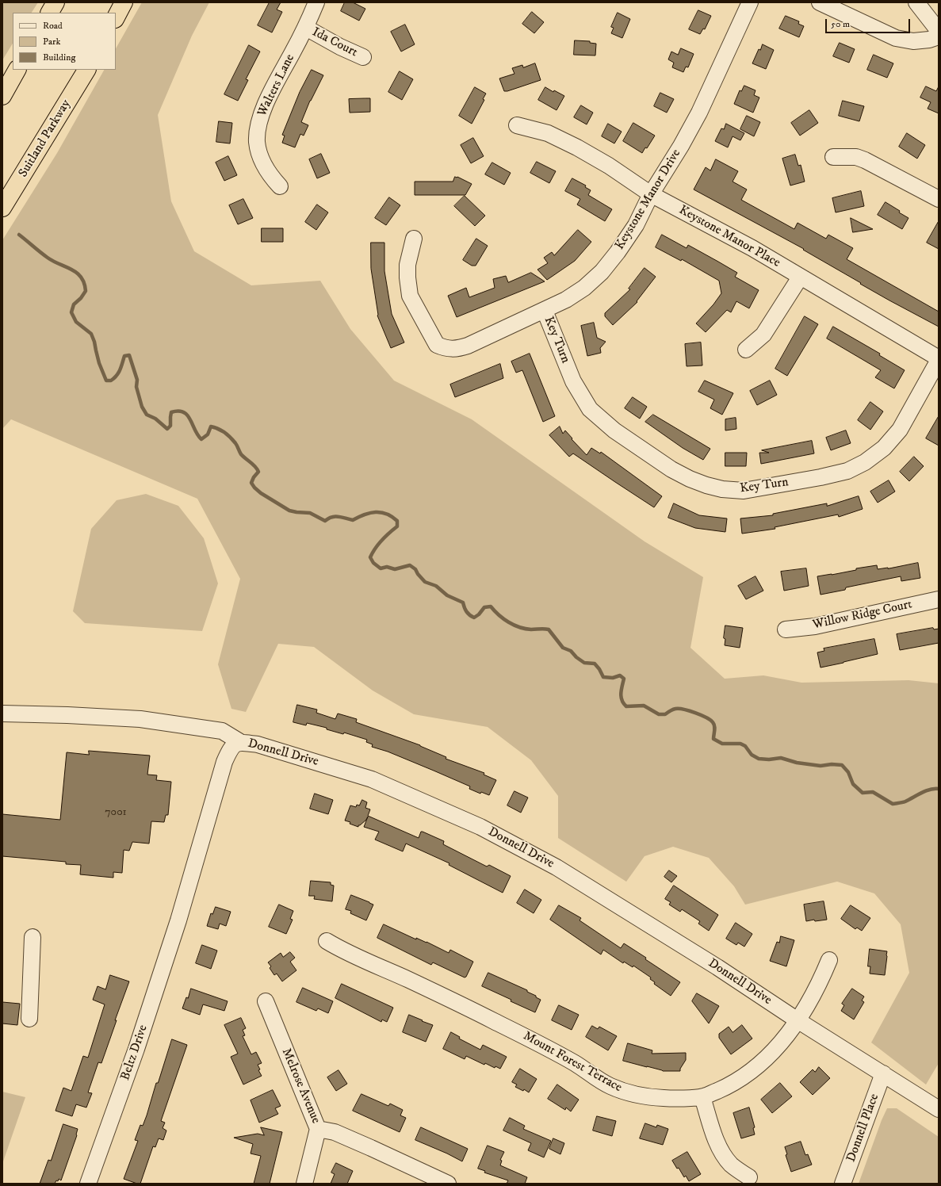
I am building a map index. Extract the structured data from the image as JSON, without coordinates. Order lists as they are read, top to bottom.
{
  "streets": {
    "highway": ["Suitland Parkway"],
    "street": [
      "Ida Court",
      "Walters Lane",
      "Keystone Manor Drive",
      "Keystone Manor Place",
      "Key Turn",
      "Willow Ridge Court",
      "Donnell Drive",
      "Beltz Drive",
      "Mount Forest Terrace",
      "Melrose Avenue",
      "Donnell Place"
    ]
  },
  "crossings": [
    ["Ida Court", "Walters Lane"],
    ["Keystone Manor Drive", "Keystone Manor Place"],
    ["Keystone Manor Drive", "Key Turn"],
    ["Keystone Manor Place", "Key Turn"],
    ["Donnell Drive", "Beltz Drive"],
    ["Donnell Drive", "Mount Forest Terrace"],
    ["Donnell Drive", "Donnell Place"]
  ],
  "house_numbers": ["7001"],
  "legend": ["Road", "Park", "Building"],
  "scale_bar": "50 m"
}
